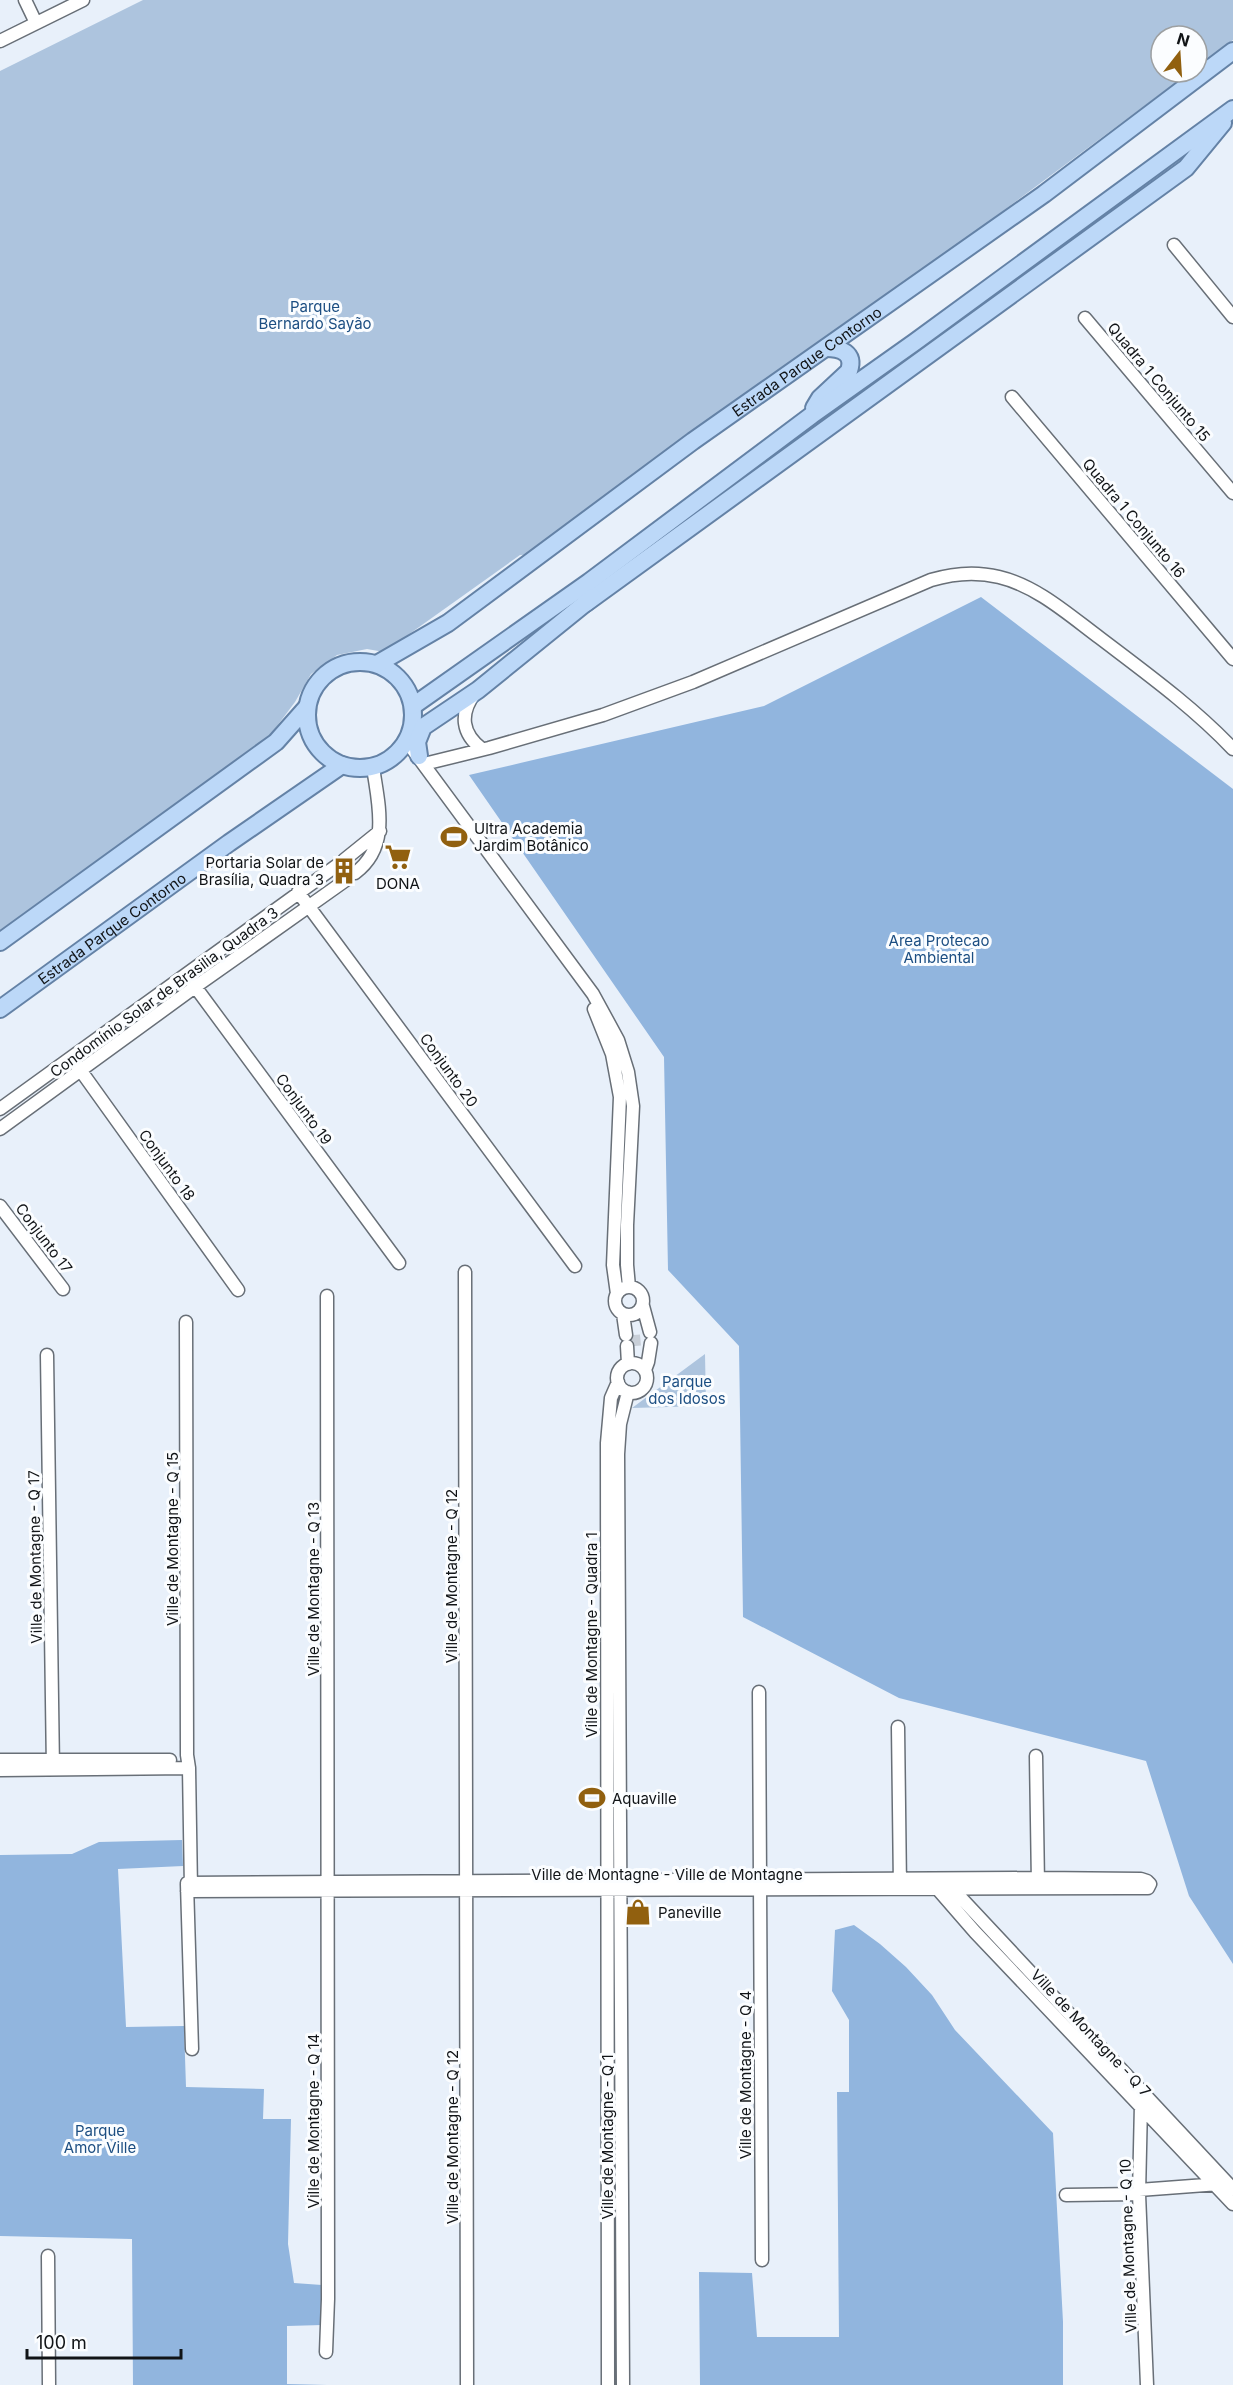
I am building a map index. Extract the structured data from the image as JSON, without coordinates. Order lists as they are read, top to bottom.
{
  "streets": {
    "main road": ["Estrada Parque Contorno"],
    "street": [
      "Quadra 1 Conjunto 15",
      "Quadra 1 Conjunto 16",
      "Condomínio Solar de Brasilia, Quadra 3",
      "Conjunto 20",
      "Conjunto 19",
      "Conjunto 18",
      "Conjunto 17",
      "Ville de Montagne - Q 15",
      "Ville de Montagne - Q 17",
      "Ville de Montagne - Q 12",
      "Ville de Montagne - Q 13",
      "Ville de Montagne - Quadra 1",
      "Ville de Montagne - Ville de Montagne",
      "Ville de Montagne - Q 7",
      "Ville de Montagne - Q 4",
      "Ville de Montagne - Q 14",
      "Ville de Montagne - Q 1",
      "Ville de Montagne - Q 10"
    ]
  },
  "crossings": [
    ["Condomínio Solar de Brasilia, Quadra 3", "Conjunto 20"],
    ["Condomínio Solar de Brasilia, Quadra 3", "Conjunto 19"],
    ["Condomínio Solar de Brasilia, Quadra 3", "Conjunto 18"],
    ["Ville de Montagne - Q 15", "Ville de Montagne - Ville de Montagne"],
    ["Ville de Montagne - Q 12", "Ville de Montagne - Ville de Montagne"],
    ["Ville de Montagne - Q 13", "Ville de Montagne - Ville de Montagne"],
    ["Ville de Montagne - Q 13", "Ville de Montagne - Q 14"],
    ["Ville de Montagne - Quadra 1", "Ville de Montagne - Ville de Montagne"],
    ["Ville de Montagne - Quadra 1", "Ville de Montagne - Q 1"],
    ["Ville de Montagne - Ville de Montagne", "Ville de Montagne - Q 7"],
    ["Ville de Montagne - Ville de Montagne", "Ville de Montagne - Q 4"],
    ["Ville de Montagne - Ville de Montagne", "Ville de Montagne - Q 14"],
    ["Ville de Montagne - Ville de Montagne", "Ville de Montagne - Q 1"],
    ["Ville de Montagne - Q 7", "Ville de Montagne - Q 10"]
  ],
  "parks": [
    "Parque Bernardo Sayão",
    "Area Protecao Ambiental",
    "Parque dos Idosos",
    "Parque Amor Ville"
  ],
  "places": {
    "sports": ["Ultra Academia Jardim Botânico", "Aquaville"],
    "supermarket": ["DONA"],
    "building": ["Portaria Solar de Brasília, Quadra 3"],
    "shop": ["Paneville"]
  },
  "scale_bar": "100 m",
  "north": "top"
}
